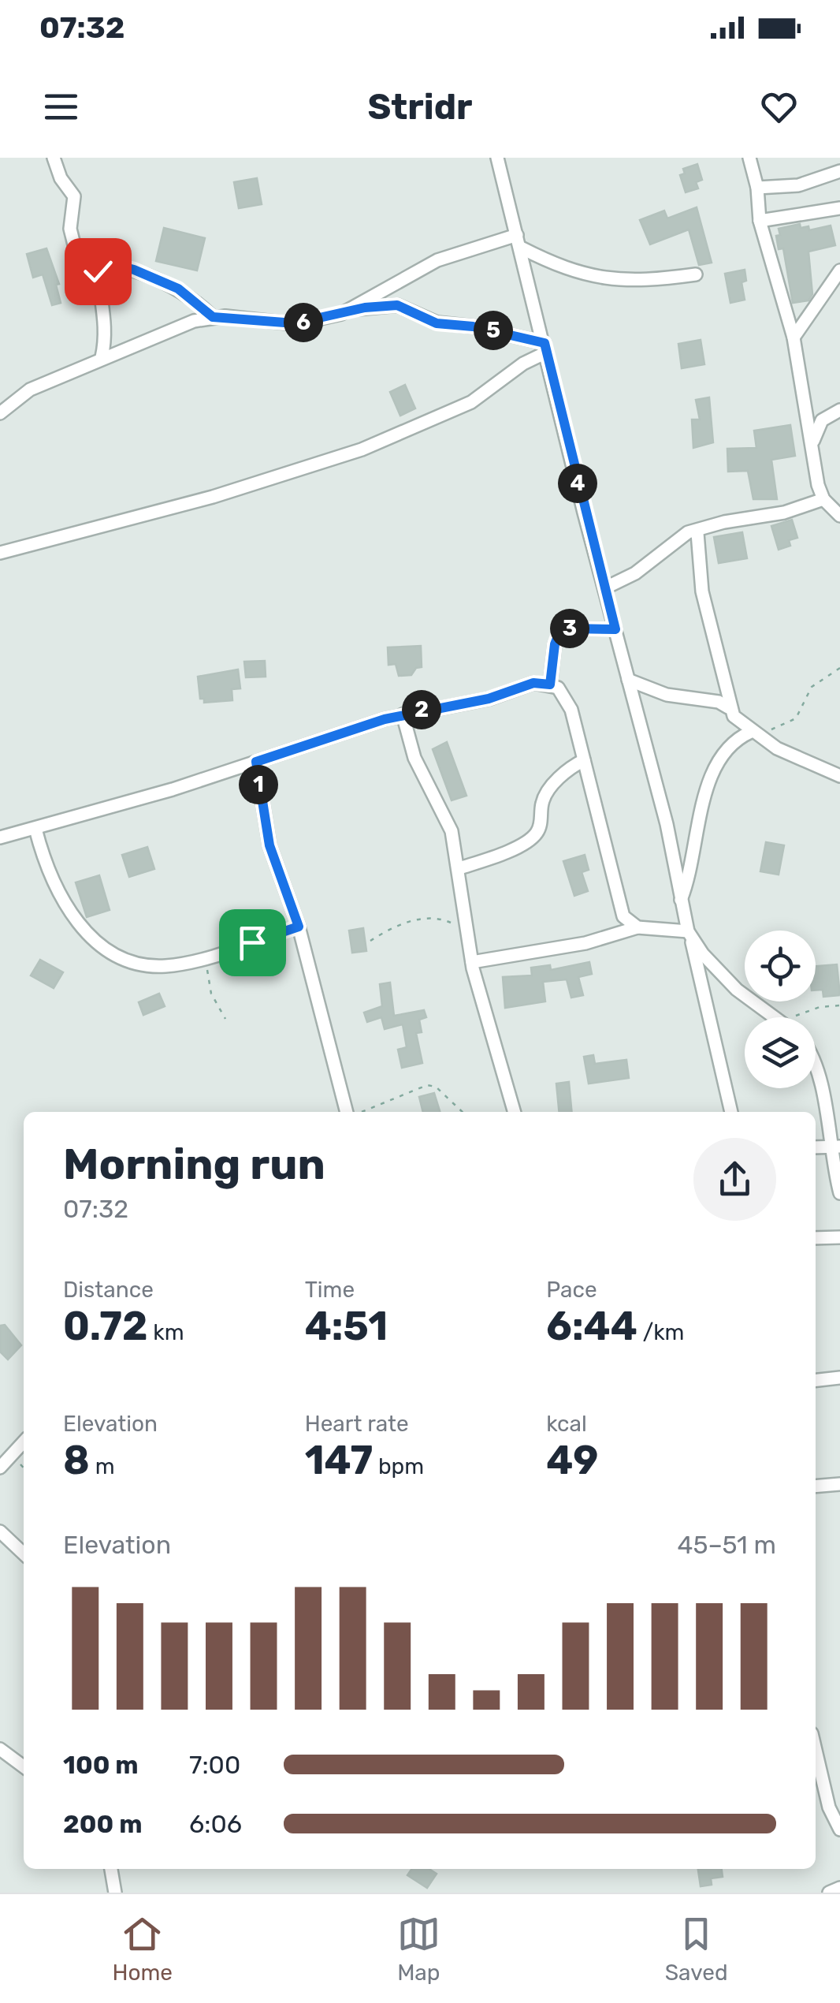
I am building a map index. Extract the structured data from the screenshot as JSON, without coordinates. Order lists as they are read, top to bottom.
{
  "page": {
    "status": "07:32",
    "header": "Stridr",
    "pins": [
      "6",
      "5",
      "4",
      "3",
      "2",
      "1"
    ],
    "heading": ["Morning run", "07:32"],
    "stats": [
      ["Distance", "0.72 km"],
      ["Time", "4:51"],
      ["Pace", "6:44 /km"],
      ["Elevation", "8 m"],
      ["Heart rate", "147 bpm"],
      ["kcal", "49"]
    ],
    "chart": ["Elevation", "45–51 m"],
    "list": [
      {
        "name": "100 m",
        "note": "7:00"
      },
      {
        "name": "200 m",
        "note": "6:06"
      }
    ],
    "tabs": ["Home", "Map", "Saved"]
  }
}
